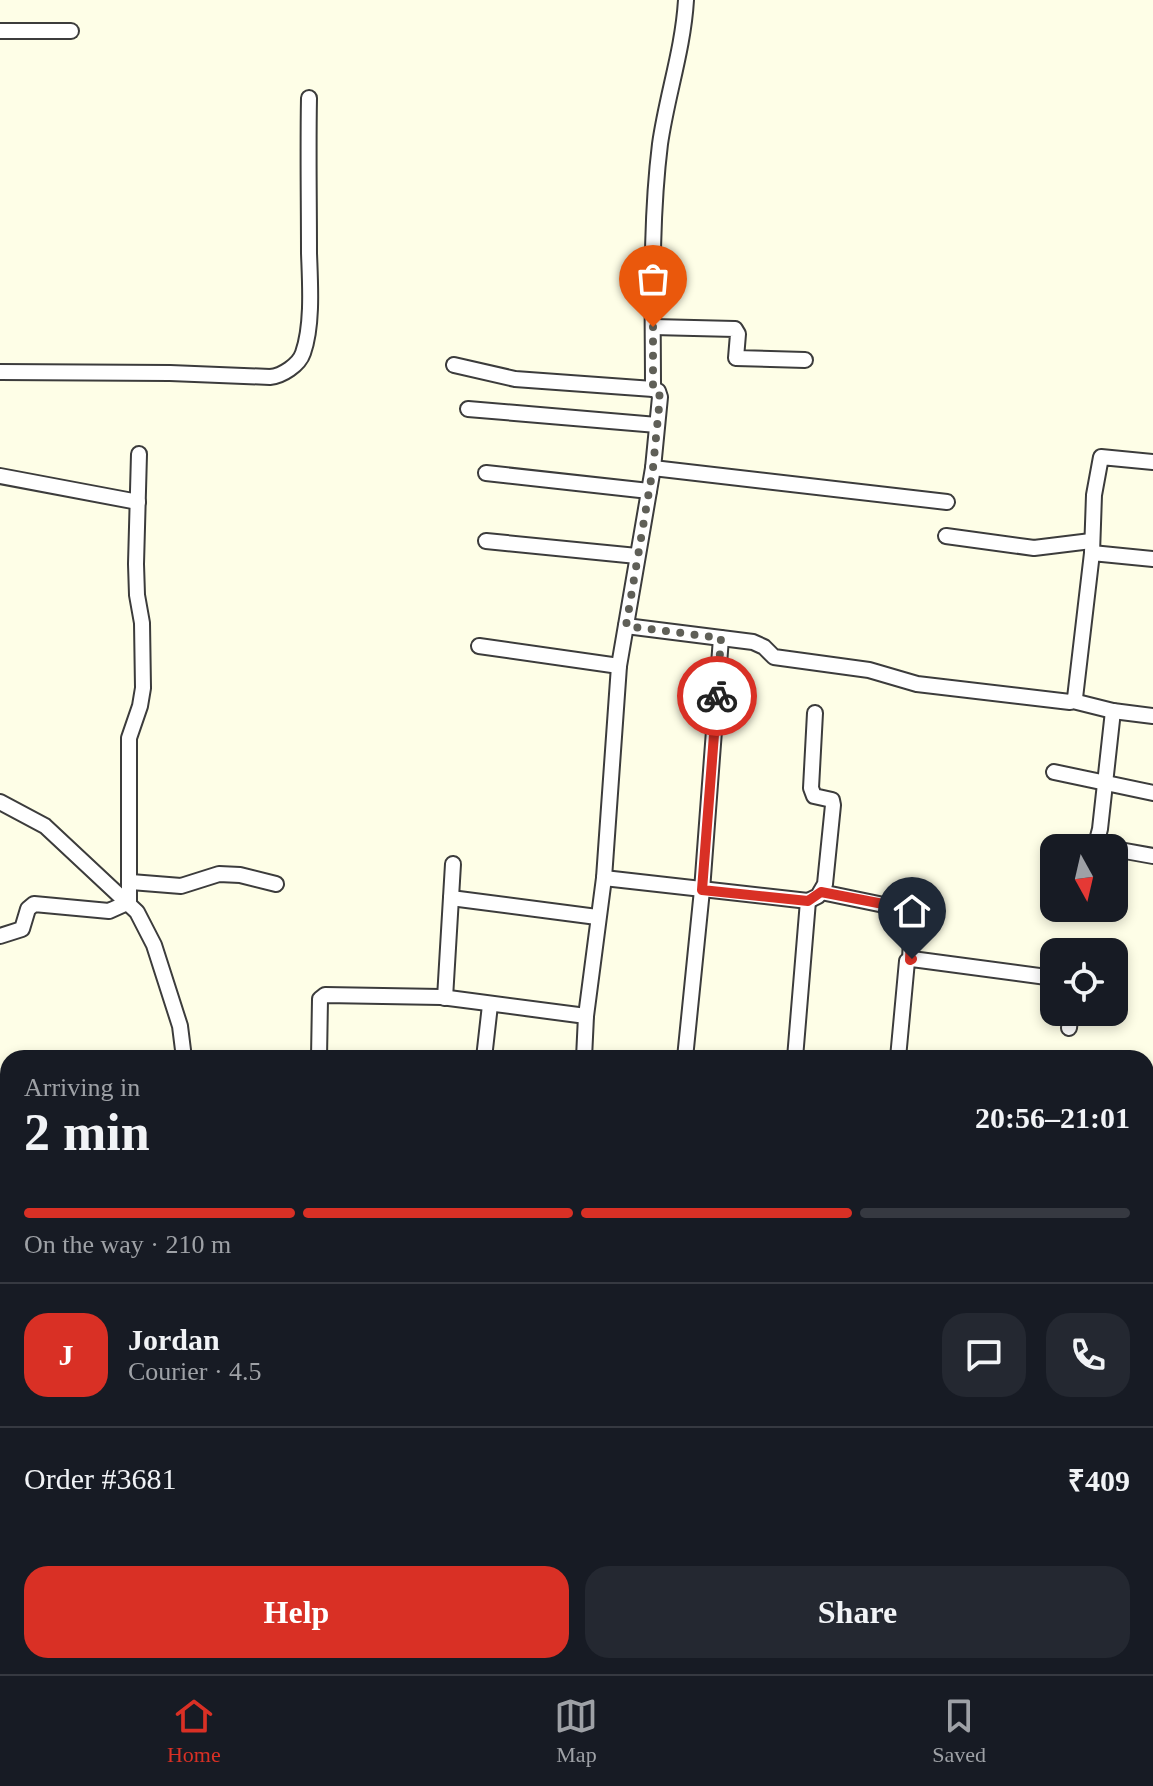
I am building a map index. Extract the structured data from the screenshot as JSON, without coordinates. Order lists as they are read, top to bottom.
{
  "north": "bottom",
  "page": {
    "heading": ["2 min", "Arriving in", "20:56–21:01"],
    "panel": [
      "Jordan",
      "Courier · 4.5",
      "Order #3681",
      "₹409"
    ],
    "bar": "On the way · 210 m",
    "round": "J",
    "buttons": ["Help", "Share"],
    "tabs": ["Home", "Map", "Saved"]
  }
}
